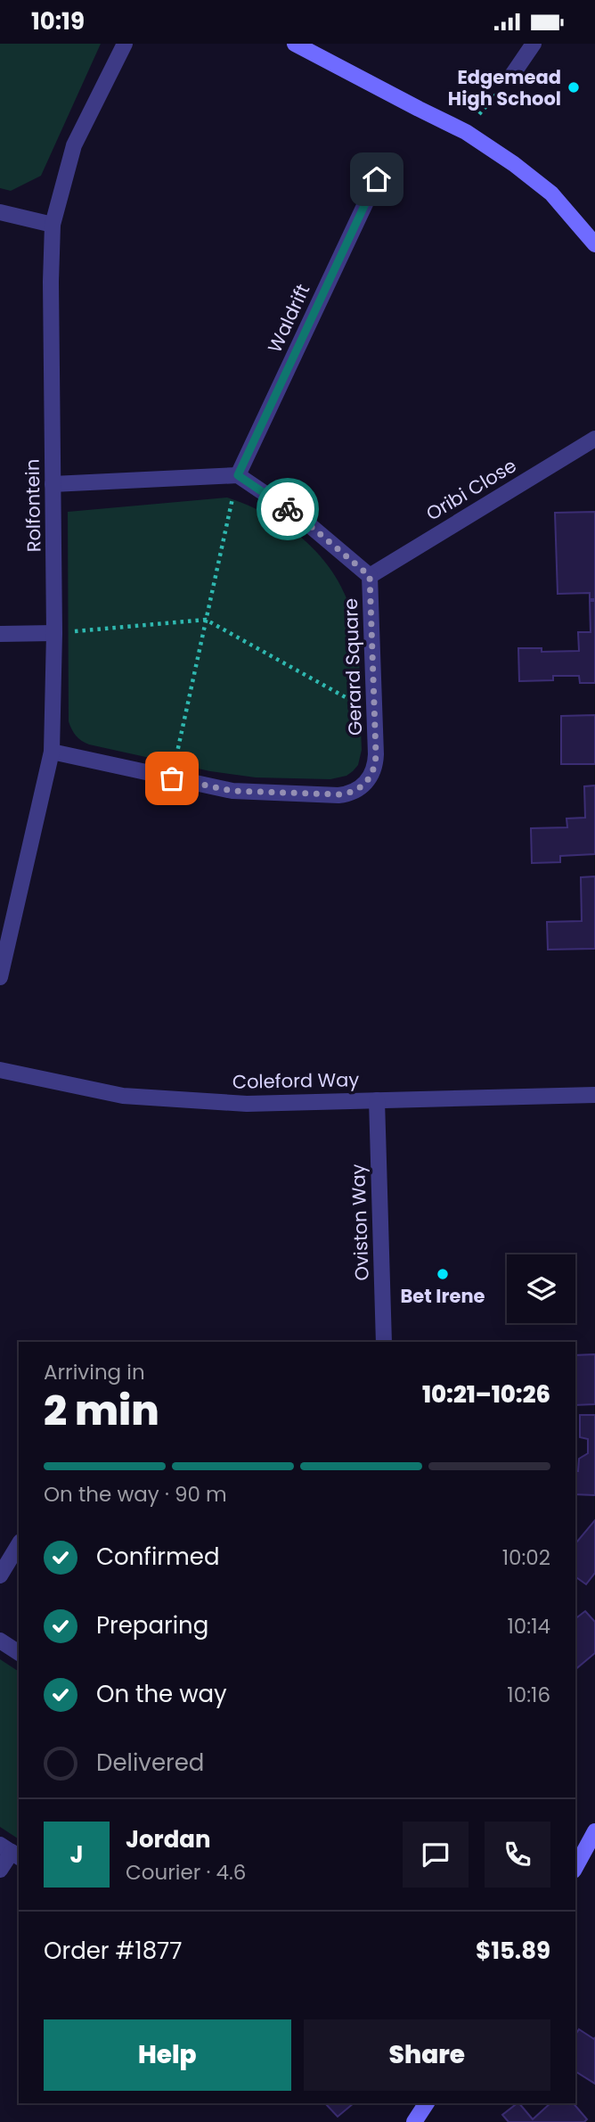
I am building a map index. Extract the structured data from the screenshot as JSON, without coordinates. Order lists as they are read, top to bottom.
{
  "streets": {
    "street": [
      "Waldrift",
      "Oribi Close",
      "Rolfontein",
      "Gerard Square",
      "Coleford Way",
      "Oviston Way"
    ]
  },
  "crossings": [
    ["Waldrift", "Gerard Square"],
    ["Oribi Close", "Gerard Square"],
    ["Rolfontein", "Gerard Square"],
    ["Coleford Way", "Oviston Way"]
  ],
  "places": ["Edgemead High School", "Bet Irene"],
  "page": {
    "status": "10:19",
    "heading": ["2 min", "Arriving in", "10:21–10:26"],
    "panel": [
      "Jordan",
      "Courier · 4.6",
      "Order #1877",
      "$15.89"
    ],
    "bar": "On the way · 90 m",
    "list": [
      ["Confirmed", "10:02"],
      ["Preparing", "10:14"],
      ["On the way", "10:16"],
      "Delivered"
    ],
    "round": "J",
    "buttons": ["Help", "Share"]
  }
}
